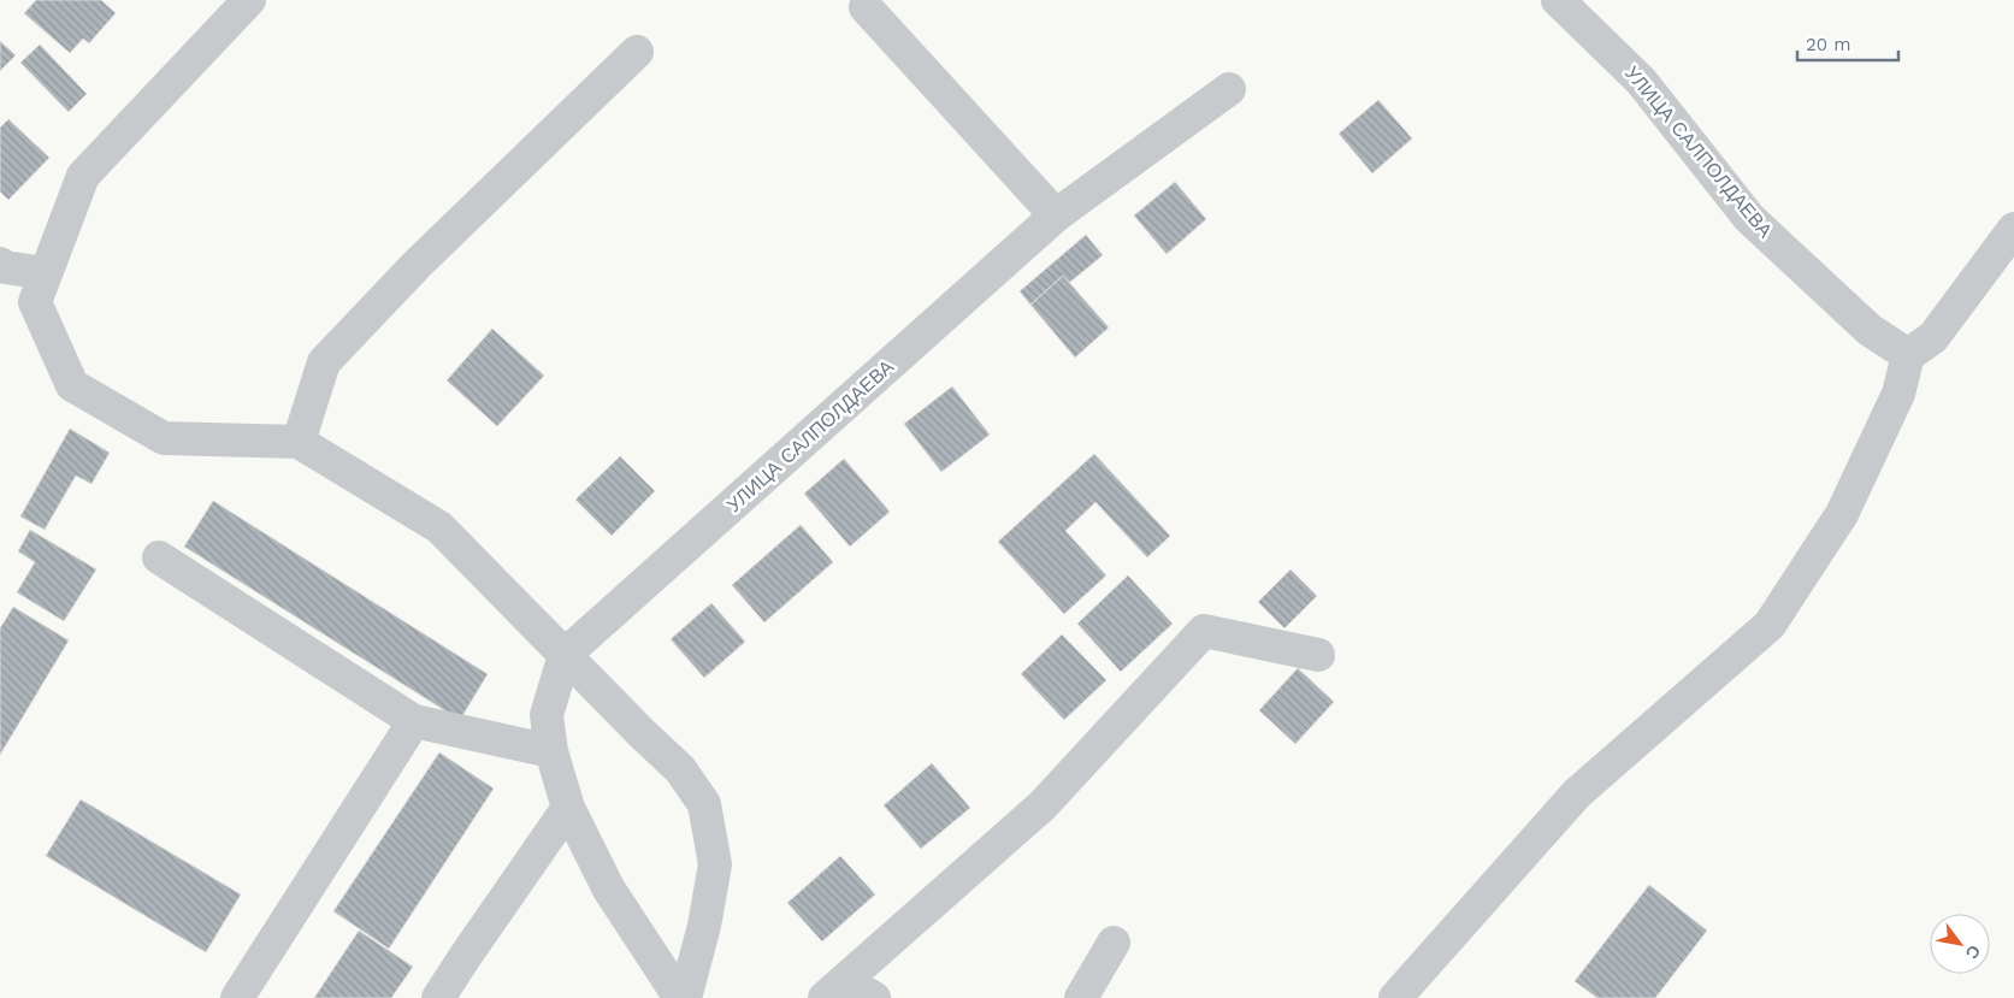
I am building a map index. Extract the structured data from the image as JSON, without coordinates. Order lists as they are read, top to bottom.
{
  "streets": {
    "street": ["УЛИЦА САЛПОЛДАЕВА"]
  },
  "scale_bar": "20 m",
  "north": "bottom right"
}
